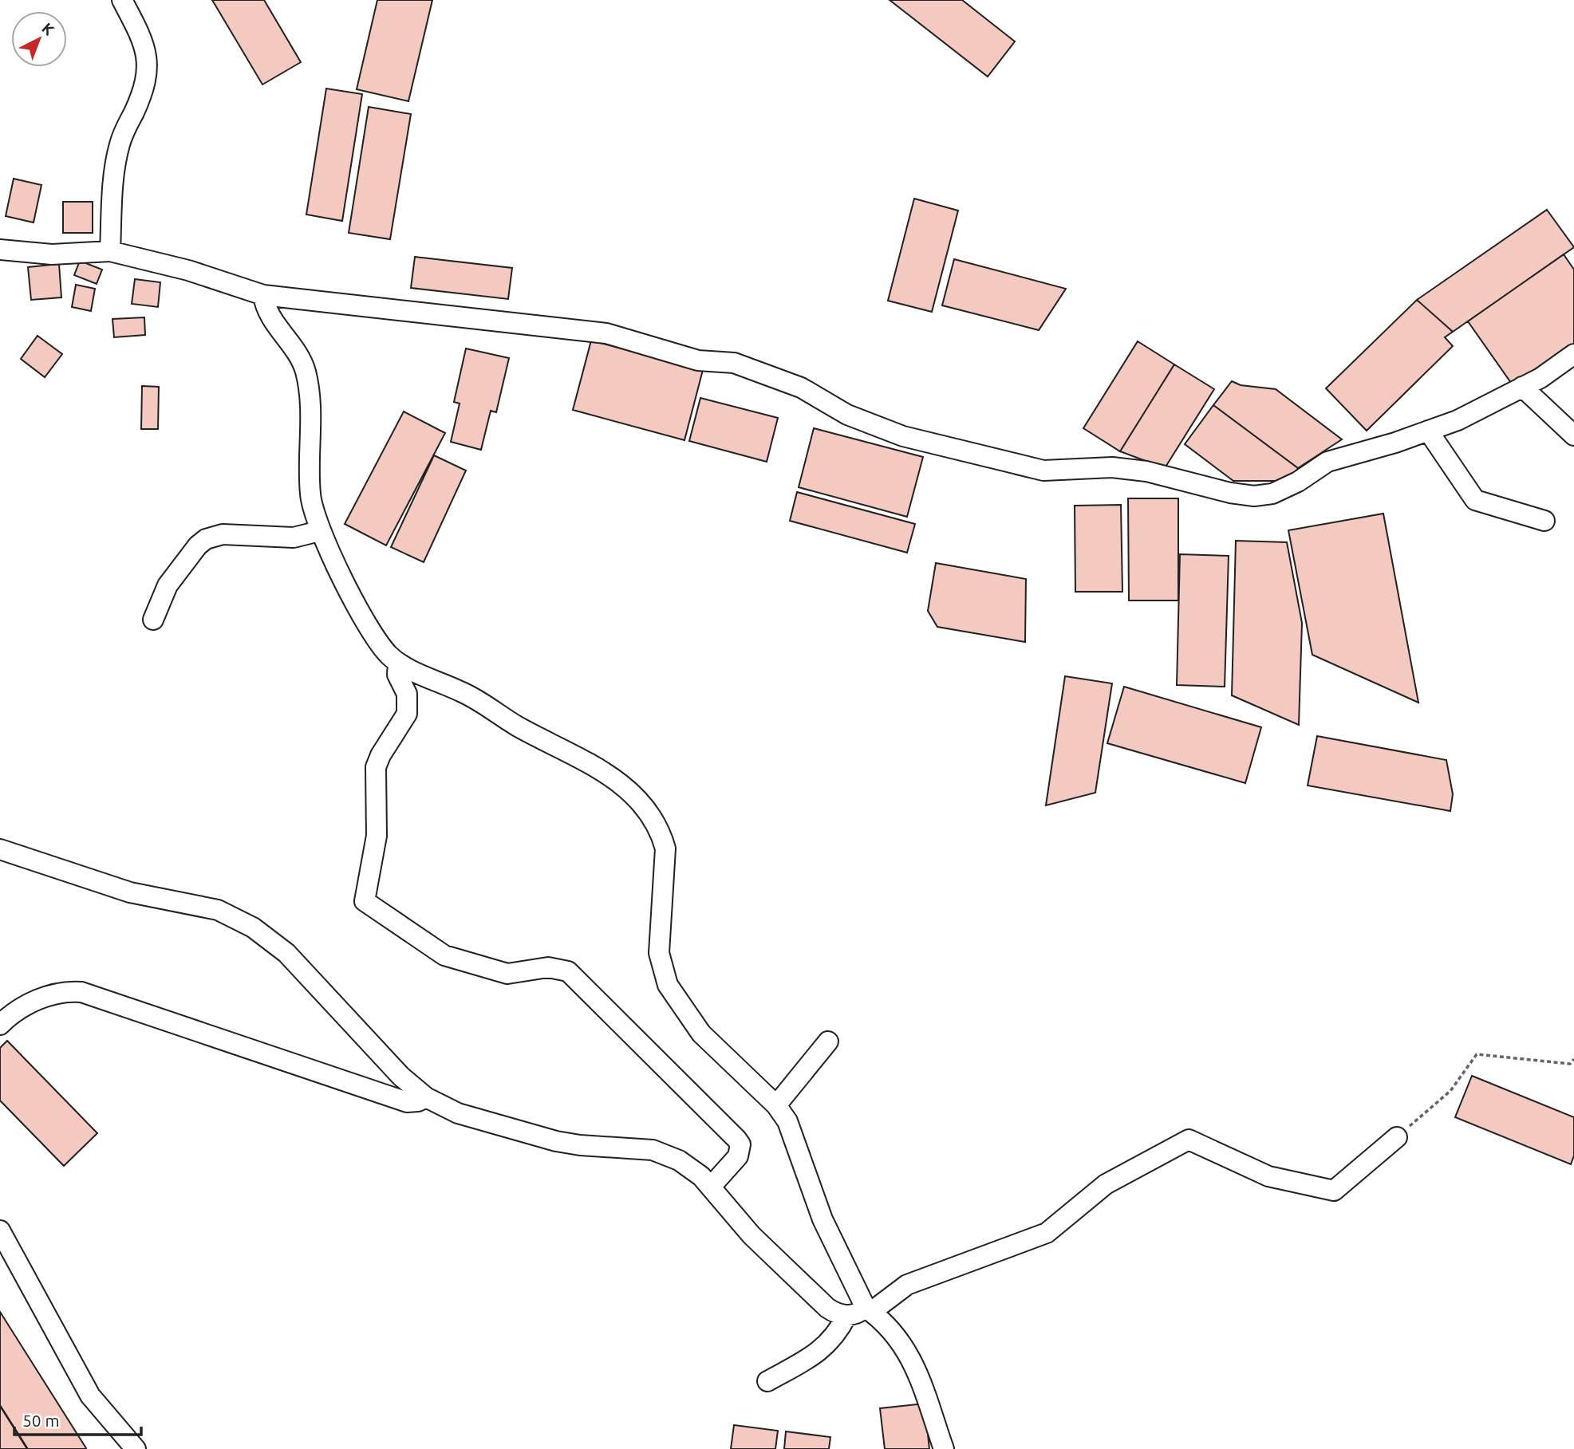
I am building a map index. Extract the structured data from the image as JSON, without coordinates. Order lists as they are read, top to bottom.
{
  "scale_bar": "50 m",
  "north": "top right"
}
